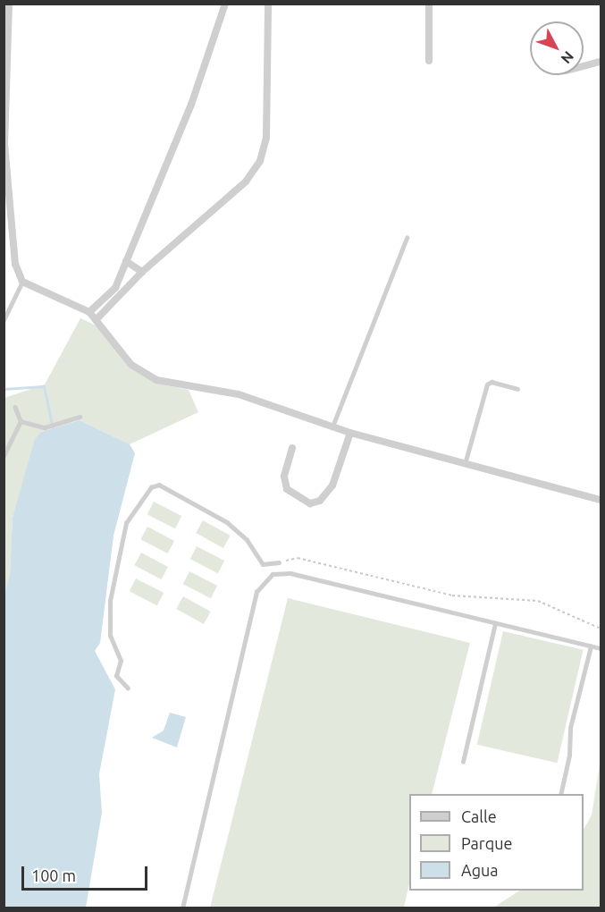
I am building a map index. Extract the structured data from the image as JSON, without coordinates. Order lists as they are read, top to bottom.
{
  "legend": ["Calle", "Parque", "Agua"],
  "scale_bar": "100 m",
  "north": "bottom right"
}
